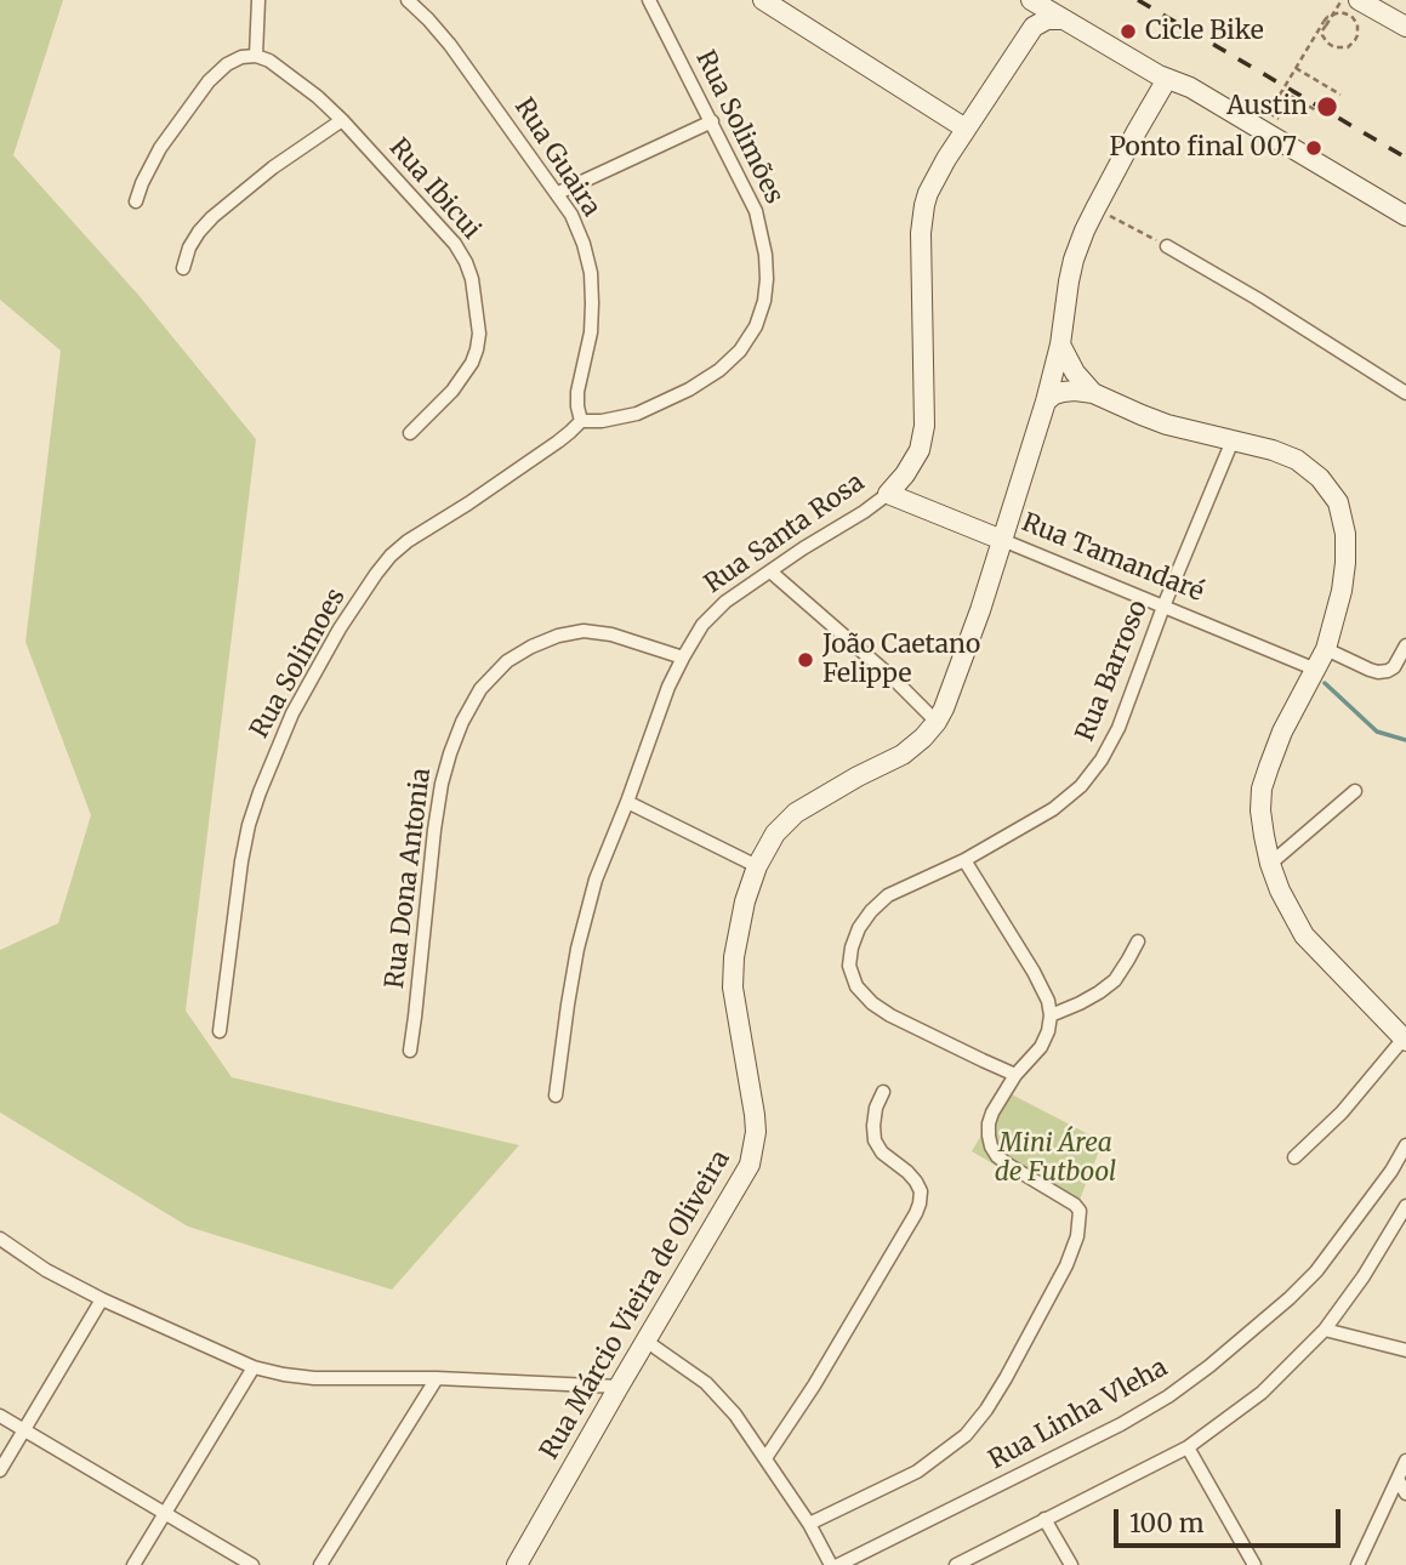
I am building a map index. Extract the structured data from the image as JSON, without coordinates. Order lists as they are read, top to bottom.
{
  "streets": {
    "main road": ["Rua Santa Rosa", "Rua Tamandaré", "Rua Márcio Vieira de Oliveira"],
    "street": [
      "Rua Solimões",
      "Rua Guaira",
      "Rua Ibicui",
      "Rua Solimoes",
      "Rua Barroso",
      "Rua Dona Antonia",
      "Rua Linha Vleha"
    ]
  },
  "crossings": [
    ["Rua Solimões", "Rua Guaira"],
    ["Rua Solimões", "Rua Solimoes"],
    ["Rua Guaira", "Rua Solimoes"],
    ["Rua Santa Rosa", "Rua Tamandaré"],
    ["Rua Santa Rosa", "Rua Dona Antonia"],
    ["Rua Tamandaré", "Rua Barroso"],
    ["Rua Tamandaré", "Rua Márcio Vieira de Oliveira"]
  ],
  "parks": ["Mini Área de Futbool"],
  "places": [
    "Cicle Bike",
    "Austin",
    "Ponto final 007",
    "João Caetano Felippe"
  ],
  "scale_bar": "100 m"
}
